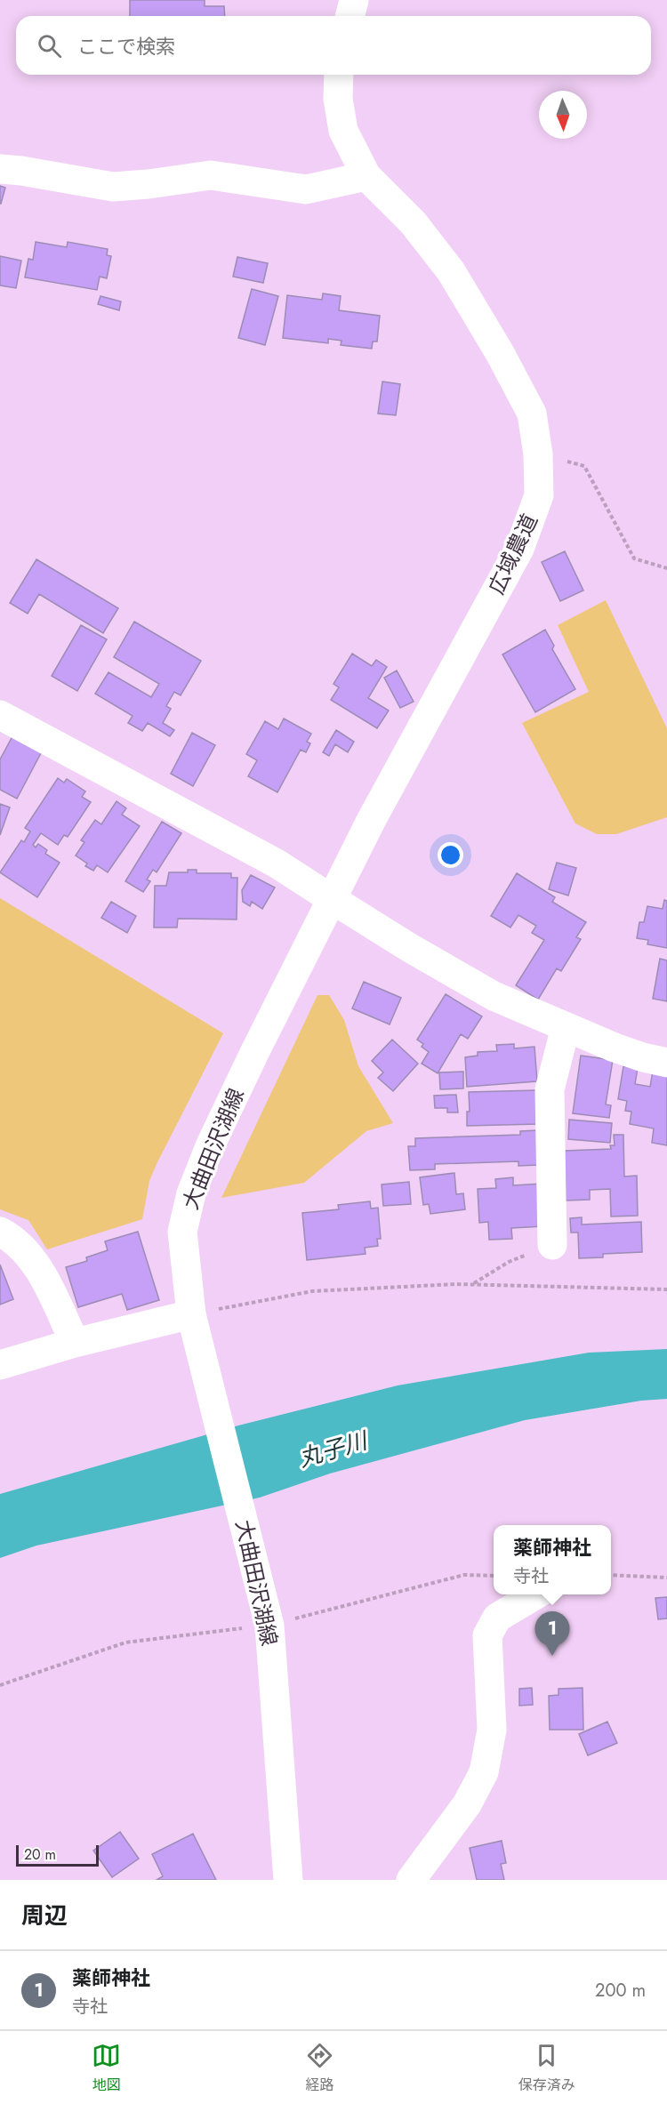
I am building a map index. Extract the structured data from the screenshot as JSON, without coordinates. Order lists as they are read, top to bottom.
{
  "streets": {
    "street": ["広域農道", "大曲田沢湖線"]
  },
  "crossings": [
    ["広域農道", "大曲田沢湖線"]
  ],
  "water": ["丸子川"],
  "scale_bar": "20 m",
  "north": "bottom",
  "page": {
    "search": "ここで検索",
    "popup": ["薬師神社", "寺社"],
    "pins": "1",
    "scale": "20 m",
    "heading": "周辺",
    "list": [
      {
        "mark": "1",
        "name": "薬師神社",
        "note": "寺社",
        "value": "200 m"
      }
    ],
    "nav": ["地図", "経路", "保存済み"]
  }
}
